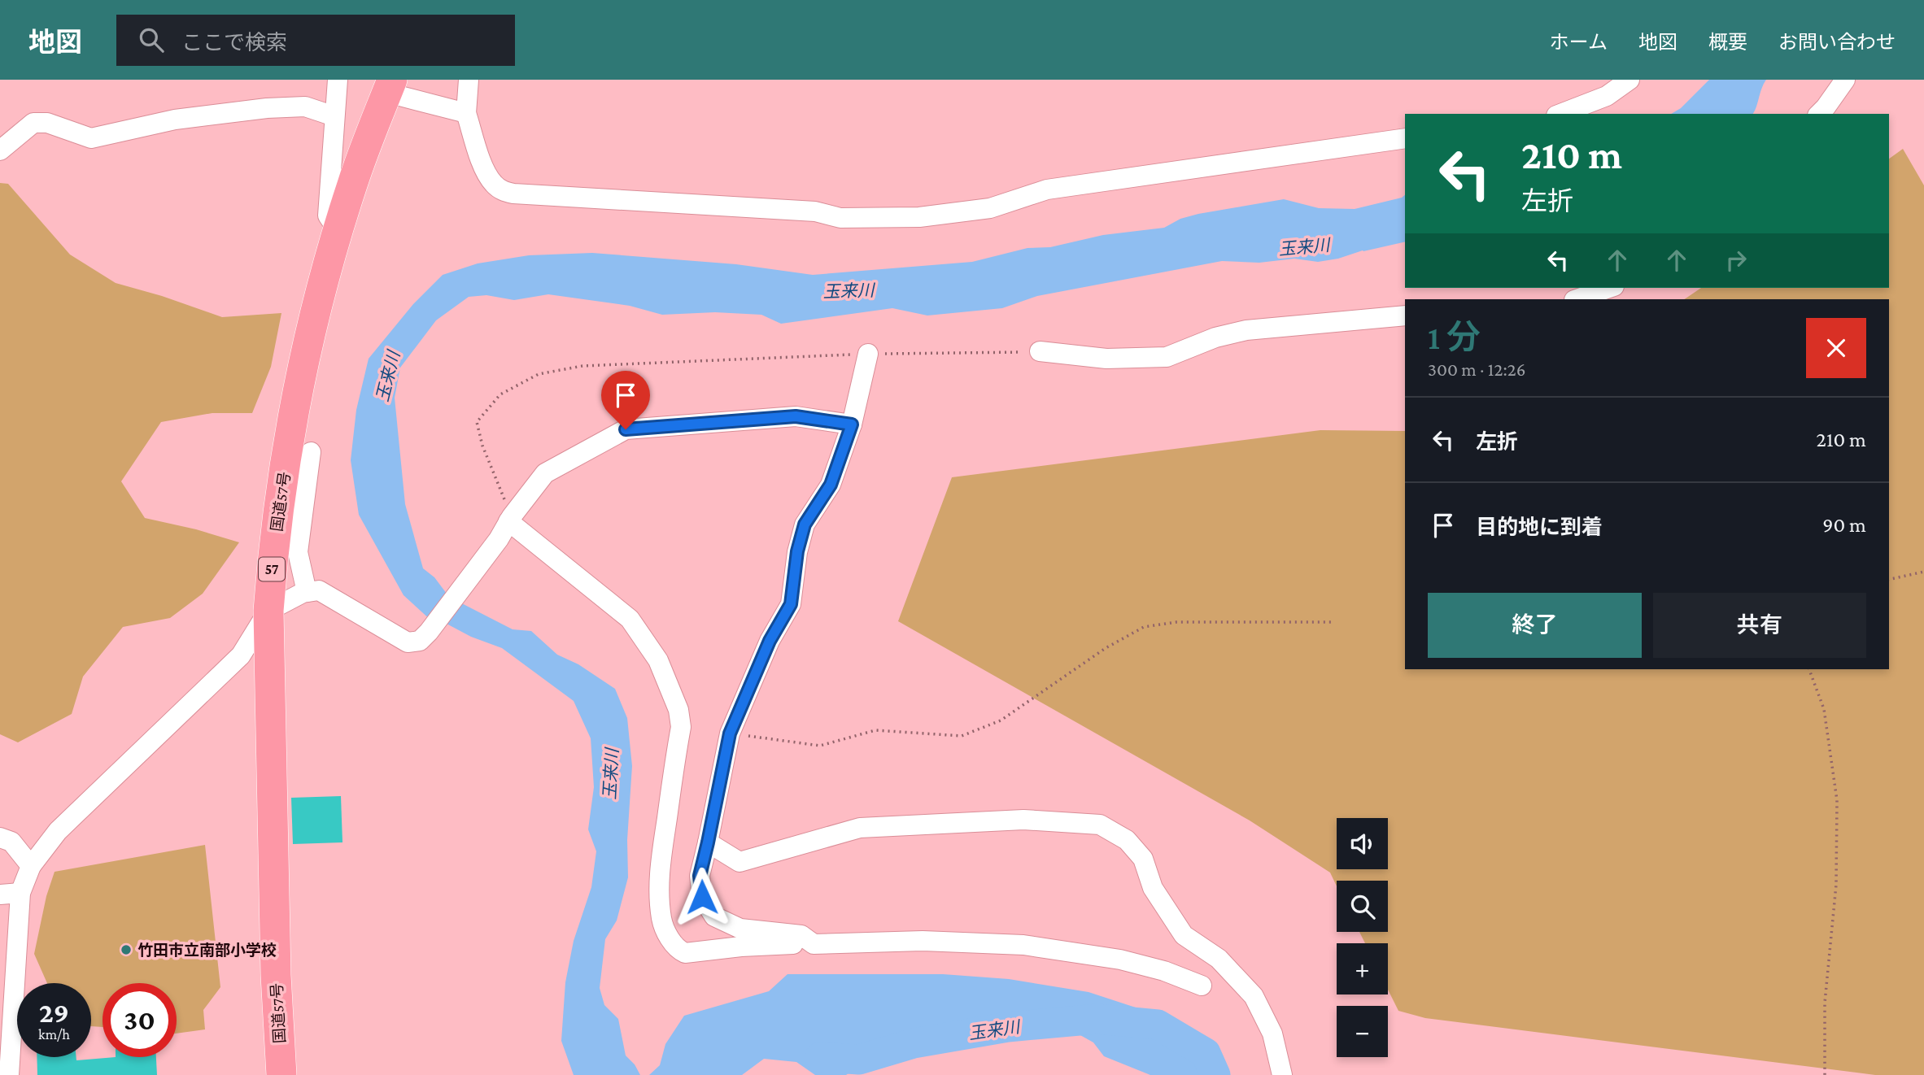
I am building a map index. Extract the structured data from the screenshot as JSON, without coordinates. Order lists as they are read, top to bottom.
{
  "streets": {
    "highway": ["国道57号", "57"]
  },
  "water": ["玉来川"],
  "places": ["竹田市立南部小学校"],
  "page": {
    "header": "地図",
    "search": "ここで検索",
    "nav": [
      "ホーム",
      "地図",
      "概要",
      "お問い合わせ"
    ],
    "turn": ["210 m", "左折"],
    "heading": ["1 分", "300 m · 12:26"],
    "list": [
      {
        "name": "左折",
        "value": "210 m"
      },
      {
        "name": "目的地に到着",
        "value": "90 m"
      }
    ],
    "buttons": ["終了", "共有"],
    "map_buttons": ["+", "−"],
    "speed": "29 km/h",
    "limit": "30"
  }
}
